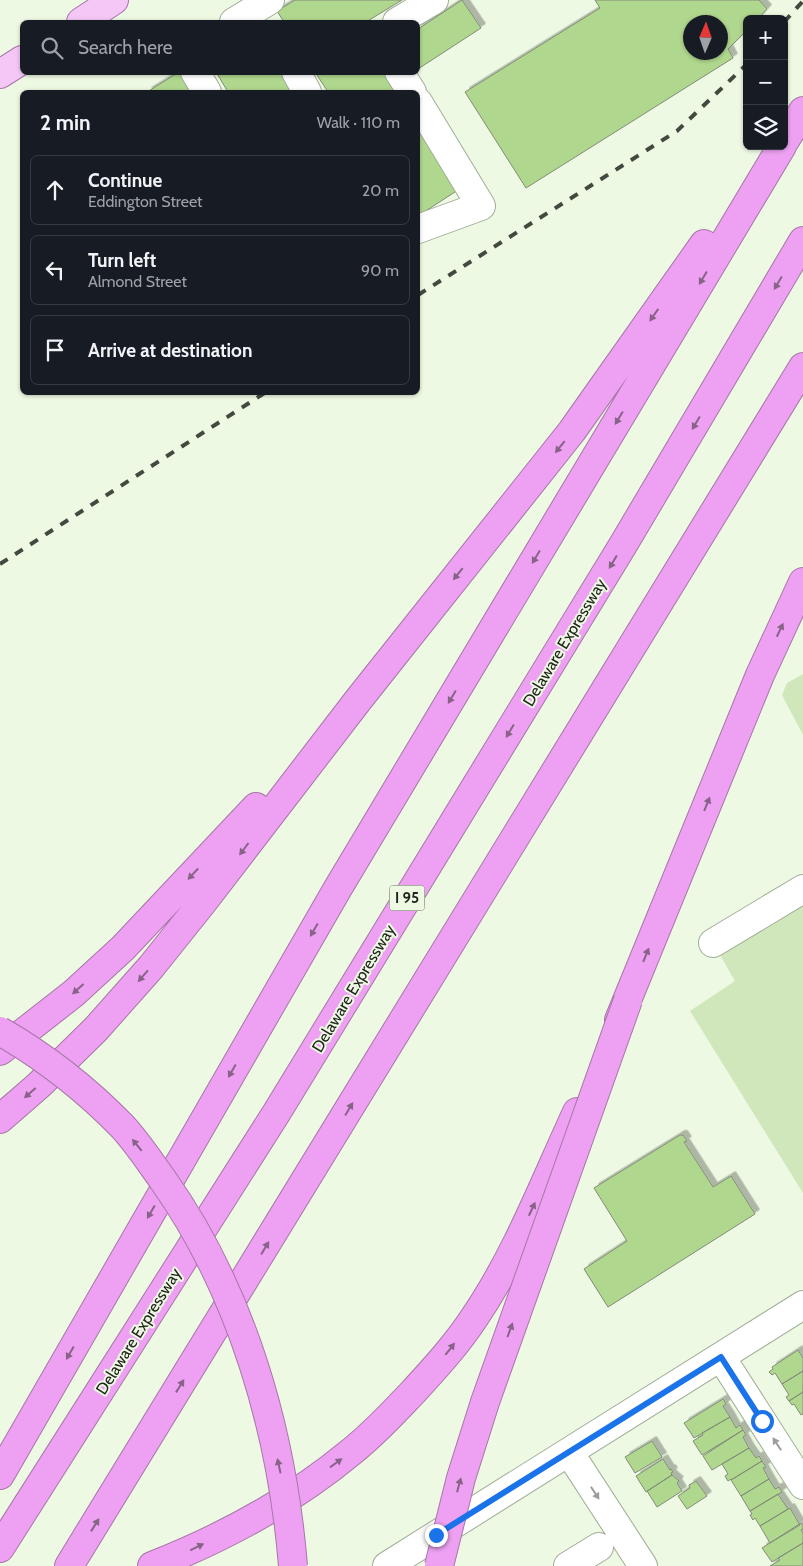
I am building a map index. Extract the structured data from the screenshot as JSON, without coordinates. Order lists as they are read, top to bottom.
{
  "streets": {
    "highway": ["Delaware Expressway", "I 95"]
  },
  "north": "top",
  "page": {
    "map_buttons": ["+", "−"],
    "search": "Search here",
    "heading": ["2 min", "Walk · 110 m"],
    "list": [
      ["Continue", "Eddington Street", "20 m"],
      ["Turn left", "Almond Street", "90 m"],
      "Arrive at destination"
    ]
  }
}
